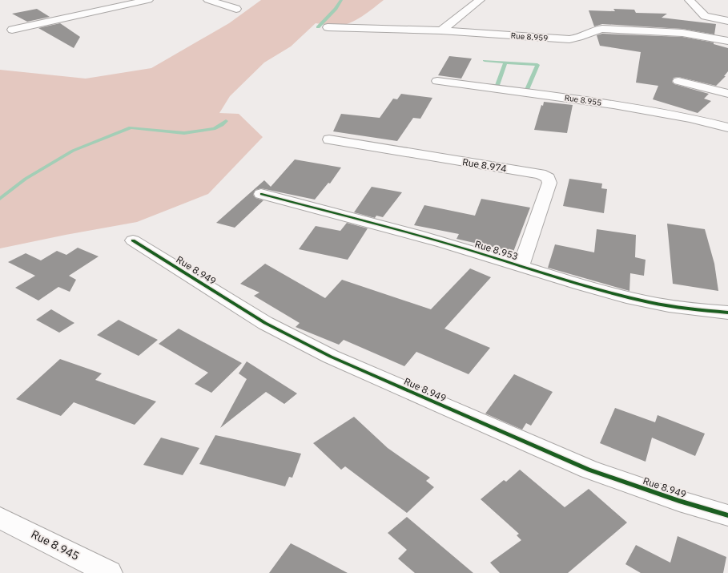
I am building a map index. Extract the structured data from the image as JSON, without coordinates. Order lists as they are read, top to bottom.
{
  "streets": {
    "street": [
      "Rue 8.959",
      "Rue 8.955",
      "Rue 8.974",
      "Rue 8.953",
      "Rue 8.949",
      "Rue 8.945"
    ]
  },
  "crossings": [
    ["Rue 8.974", "Rue 8.953"]
  ]
}
